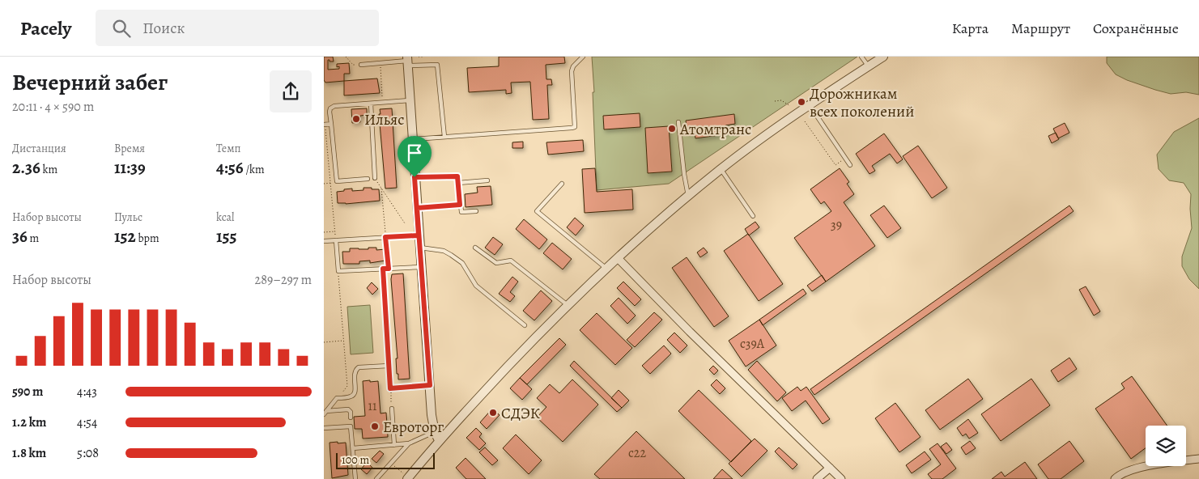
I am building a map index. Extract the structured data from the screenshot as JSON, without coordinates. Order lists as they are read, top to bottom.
{
  "places": [
    "Дорожникам всех поколений",
    "Ильяс",
    "Атомтранс",
    "СДЭК",
    "Евроторг"
  ],
  "house_numbers": [
    "39",
    "с39А",
    "11",
    "с22"
  ],
  "scale_bar": "100 m",
  "page": {
    "header": "Pacely",
    "search": "Поиск",
    "nav": ["Карта", "Маршрут", "Сохранённые"],
    "heading": ["Вечерний забег", "20:11 · 4 × 590 m"],
    "stats": [
      ["Дистанция", "2.36 km"],
      ["Время", "11:39"],
      ["Темп", "4:56 /km"],
      ["Набор высоты", "36 m"],
      ["Пульс", "152 bpm"],
      ["kcal", "155"]
    ],
    "chart": ["Набор высоты", "289–297 m"],
    "list": [
      {
        "name": "590 m",
        "note": "4:43"
      },
      {
        "name": "1.2 km",
        "note": "4:54"
      },
      {
        "name": "1.8 km",
        "note": "5:08"
      }
    ],
    "scale": "100 m"
  }
}
